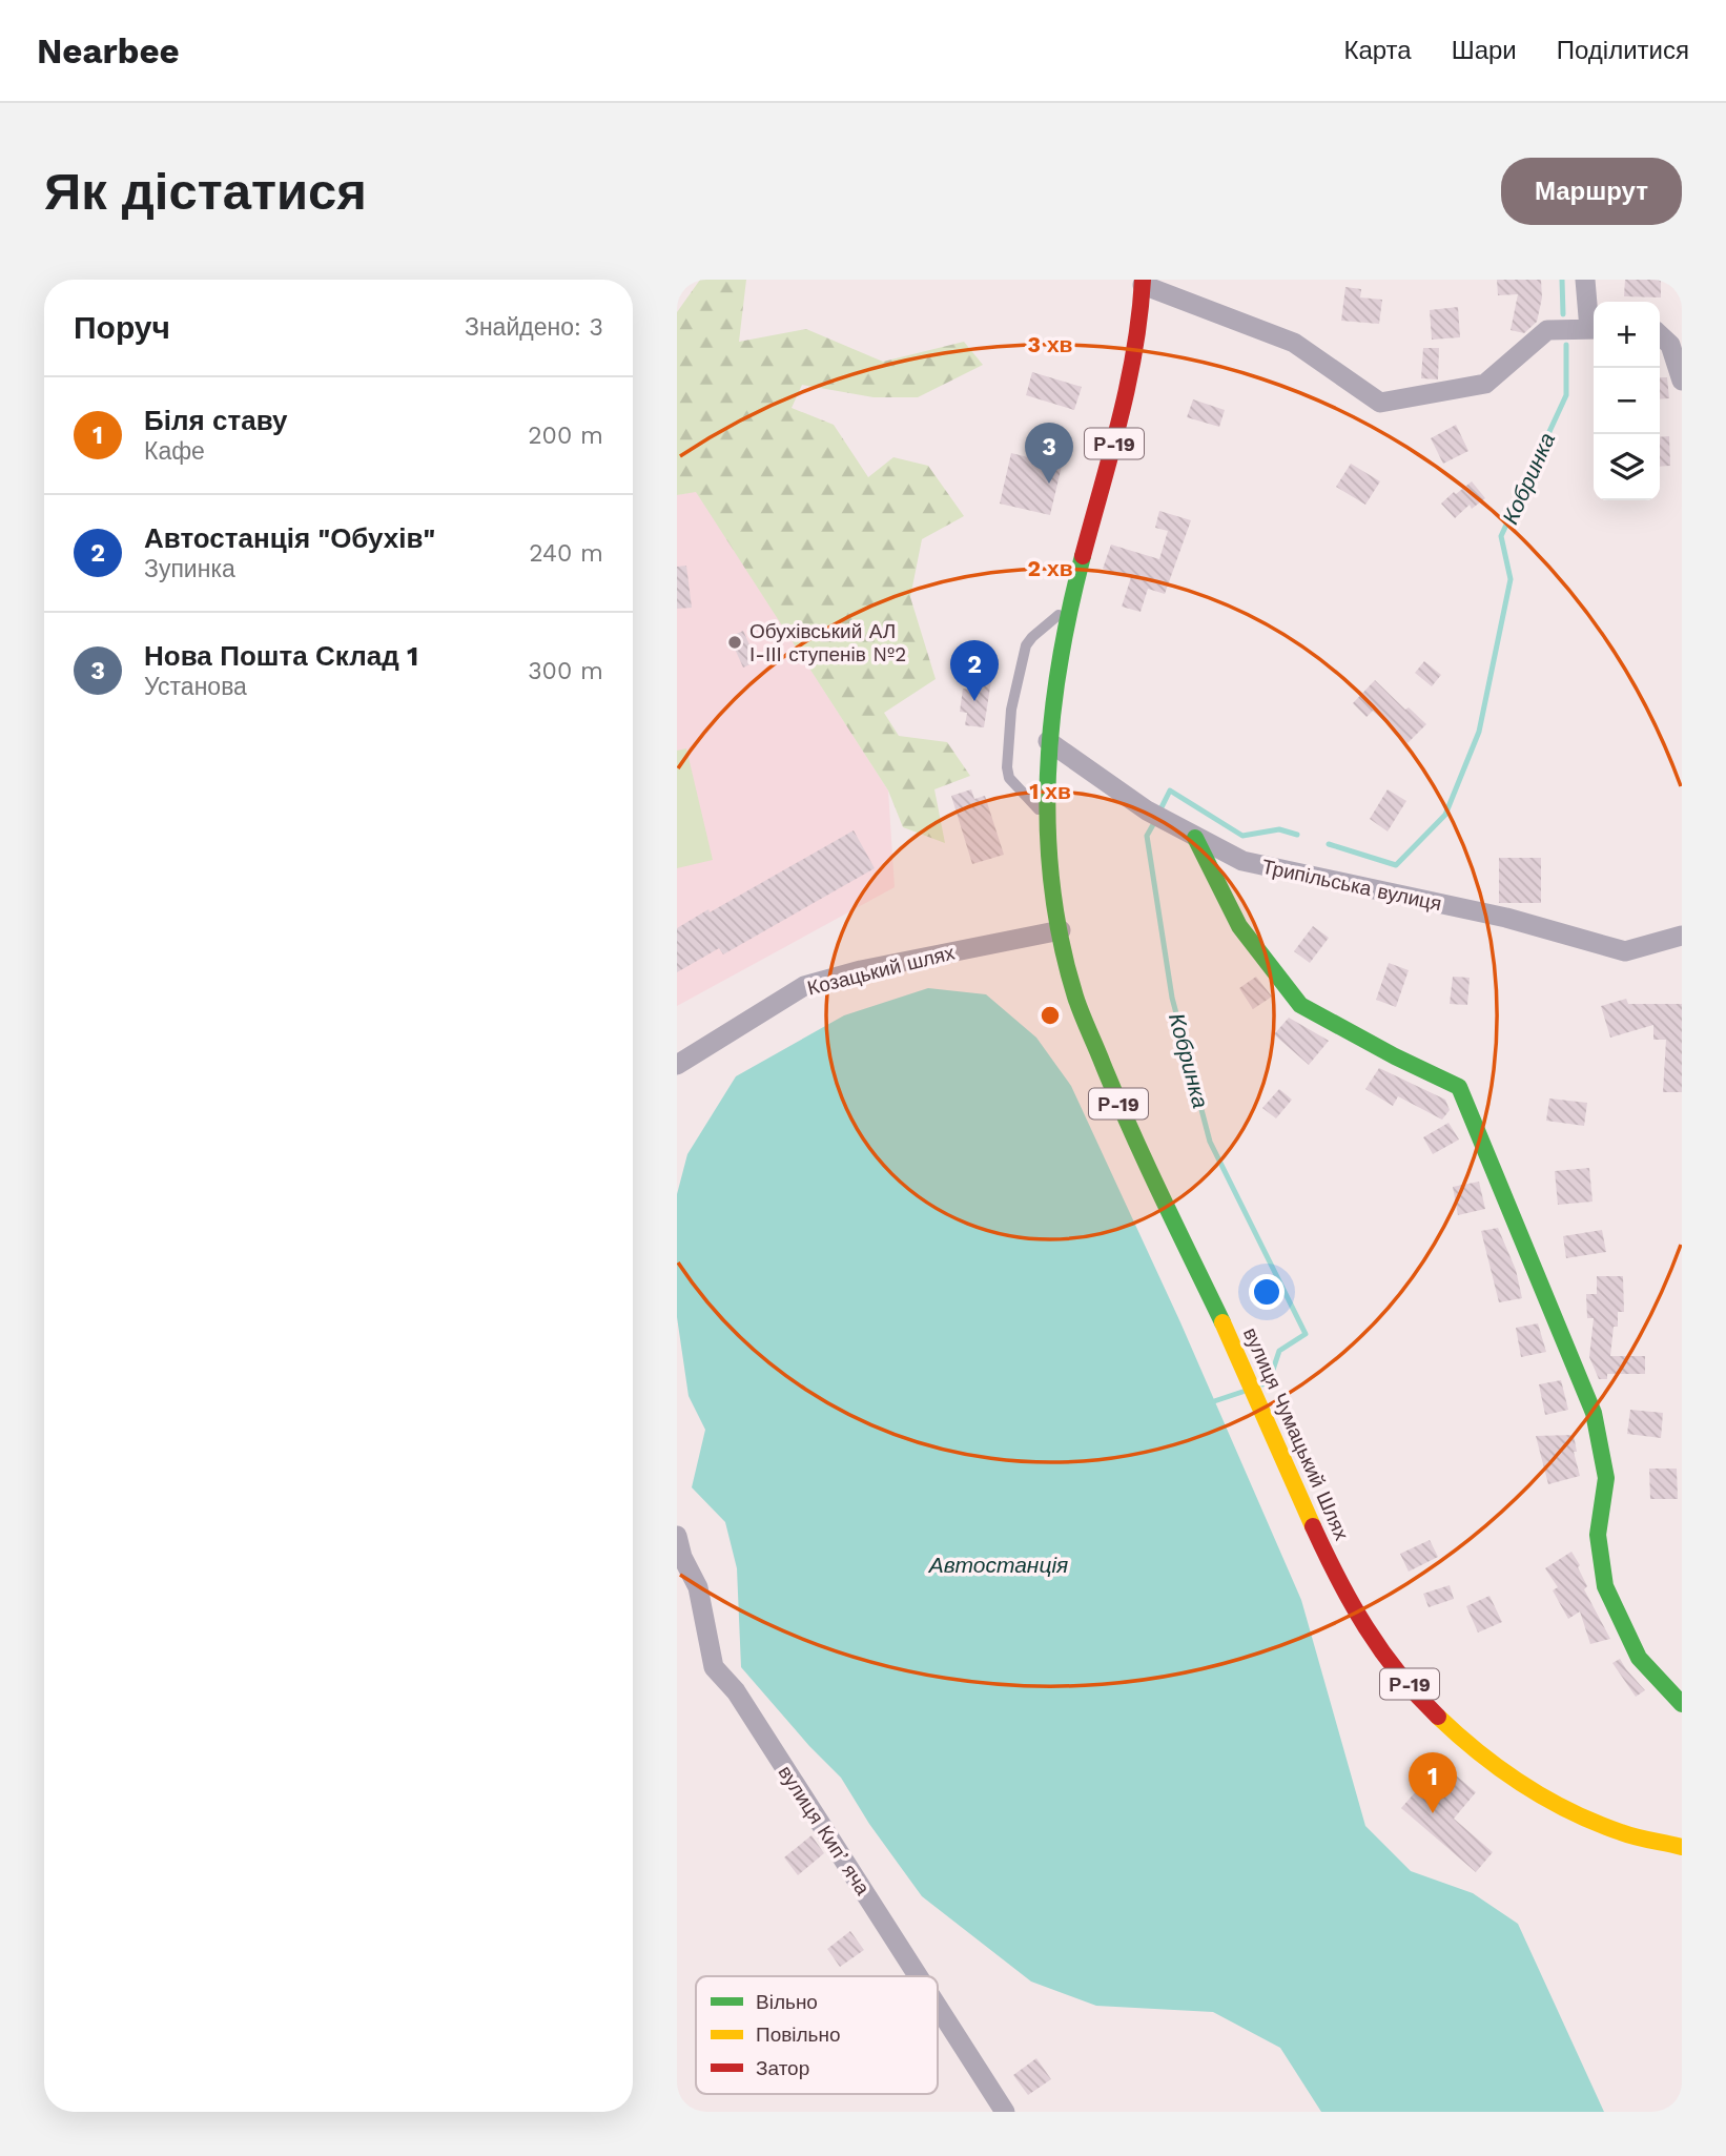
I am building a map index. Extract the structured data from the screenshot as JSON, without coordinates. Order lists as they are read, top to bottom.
{
  "streets": {
    "main road": ["Р-19", "вулиця Чумацький Шлях"],
    "street": ["Трипільська вулиця", "Козацький шлях", "вулиця Кипʼяча"]
  },
  "crossings": [
    ["Трипільська вулиця", "вулиця Чумацький Шлях"],
    ["Козацький шлях", "вулиця Чумацький Шлях"]
  ],
  "water": ["Кобринка", "Автостанція"],
  "places": ["Обухівський АЛ І-ІІІ ступенів №2"],
  "legend": ["Вільно", "Повільно", "Затор"],
  "page": {
    "header": "Nearbee",
    "nav": ["Карта", "Шари", "Поділитися"],
    "buttons": "Маршрут",
    "title": "Як дістатися",
    "heading": ["Поруч", "Знайдено: 3"],
    "map_buttons": ["+", "−"],
    "list": [
      {
        "mark": "1",
        "name": "Біля ставу",
        "note": "Кафе",
        "value": "200 m"
      },
      {
        "mark": "2",
        "name": "Автостанція \"Обухів\"",
        "note": "Зупинка",
        "value": "240 m"
      },
      {
        "mark": "3",
        "name": "Нова Пошта Склад 1",
        "note": "Установа",
        "value": "300 m"
      }
    ],
    "pins": ["3", "2", "1"]
  },
  "rings": ["3 хв", "2 хв", "1 хв"]
}
